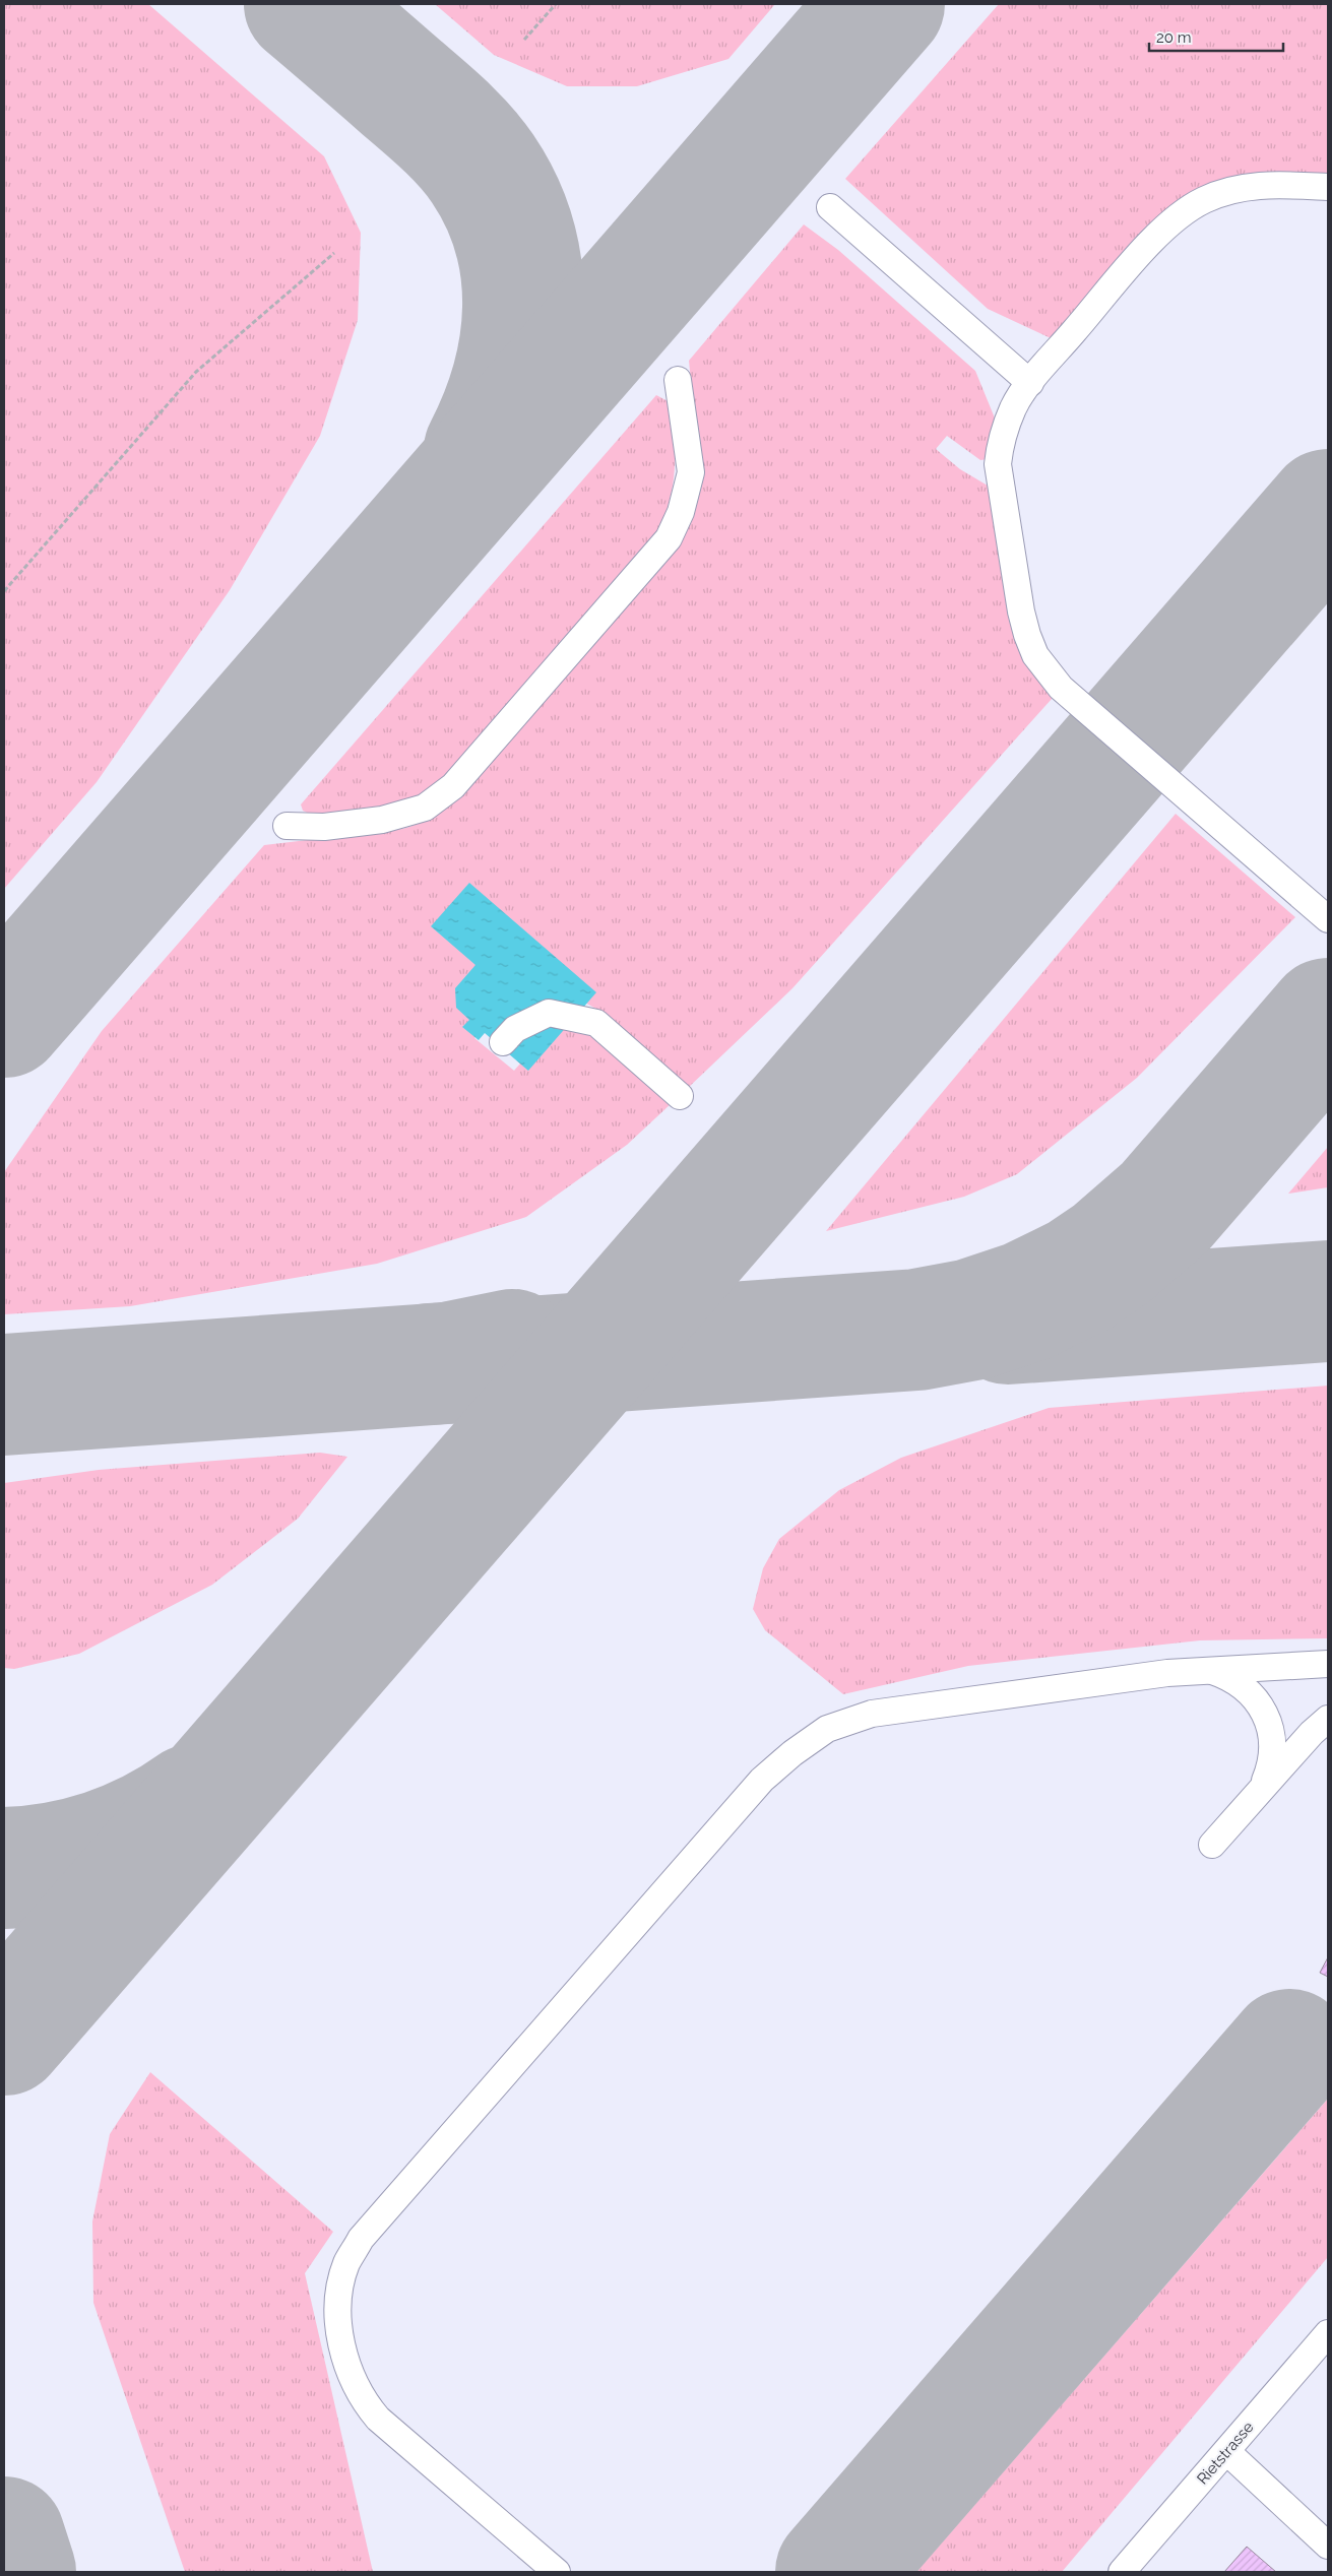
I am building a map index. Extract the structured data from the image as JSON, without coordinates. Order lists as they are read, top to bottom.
{
  "streets": {
    "lane": ["Rietstrasse"]
  },
  "scale_bar": "20 m"
}
